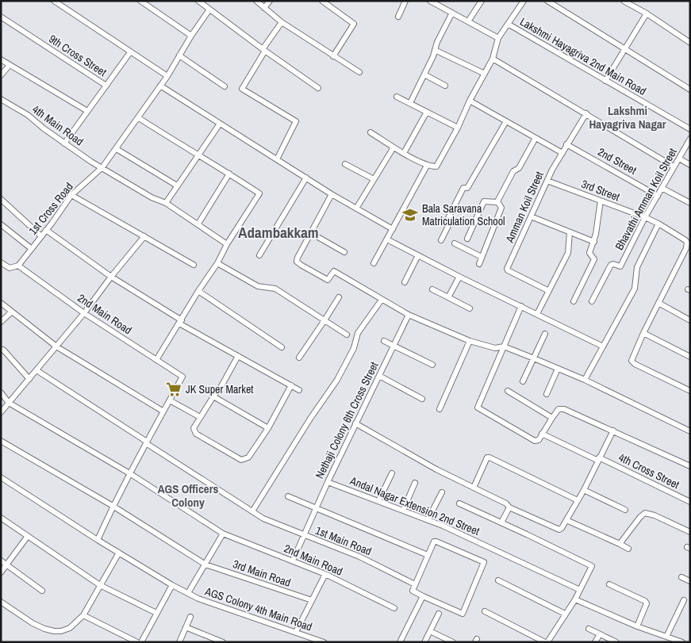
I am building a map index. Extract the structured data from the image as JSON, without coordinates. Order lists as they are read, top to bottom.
{
  "streets": {
    "street": [
      "9th Cross Street",
      "Lakshmi Hayagriva 2nd Main Road",
      "4th Main Road",
      "2nd Street",
      "3rd Street",
      "Bhavathi Amman Koil Street",
      "Amman Koil Street",
      "1st Cross Road",
      "2nd Main Road",
      "Nethaji Colony 6th Cross Street",
      "4th Cross Street",
      "Andal Nagar Extension 2nd Street",
      "1st Main Road",
      "3rd Main Road",
      "AGS Colony 4th Main Road"
    ]
  },
  "crossings": [
    ["4th Main Road", "1st Cross Road"],
    ["2nd Street", "Bhavathi Amman Koil Street"],
    ["2nd Street", "Amman Koil Street"],
    ["3rd Street", "Bhavathi Amman Koil Street"],
    ["3rd Street", "Amman Koil Street"],
    ["1st Cross Road", "2nd Main Road"],
    ["2nd Main Road", "Nethaji Colony 6th Cross Street"],
    ["Nethaji Colony 6th Cross Street", "Andal Nagar Extension 2nd Street"],
    ["Nethaji Colony 6th Cross Street", "1st Main Road"]
  ],
  "districts": ["Lakshmi Hayagriva Nagar", "Adambakkam", "AGS Officers Colony"],
  "places": {
    "school or university": ["Bala Saravana Matriculation School"],
    "supermarket": ["JK Super Market"]
  }
}
